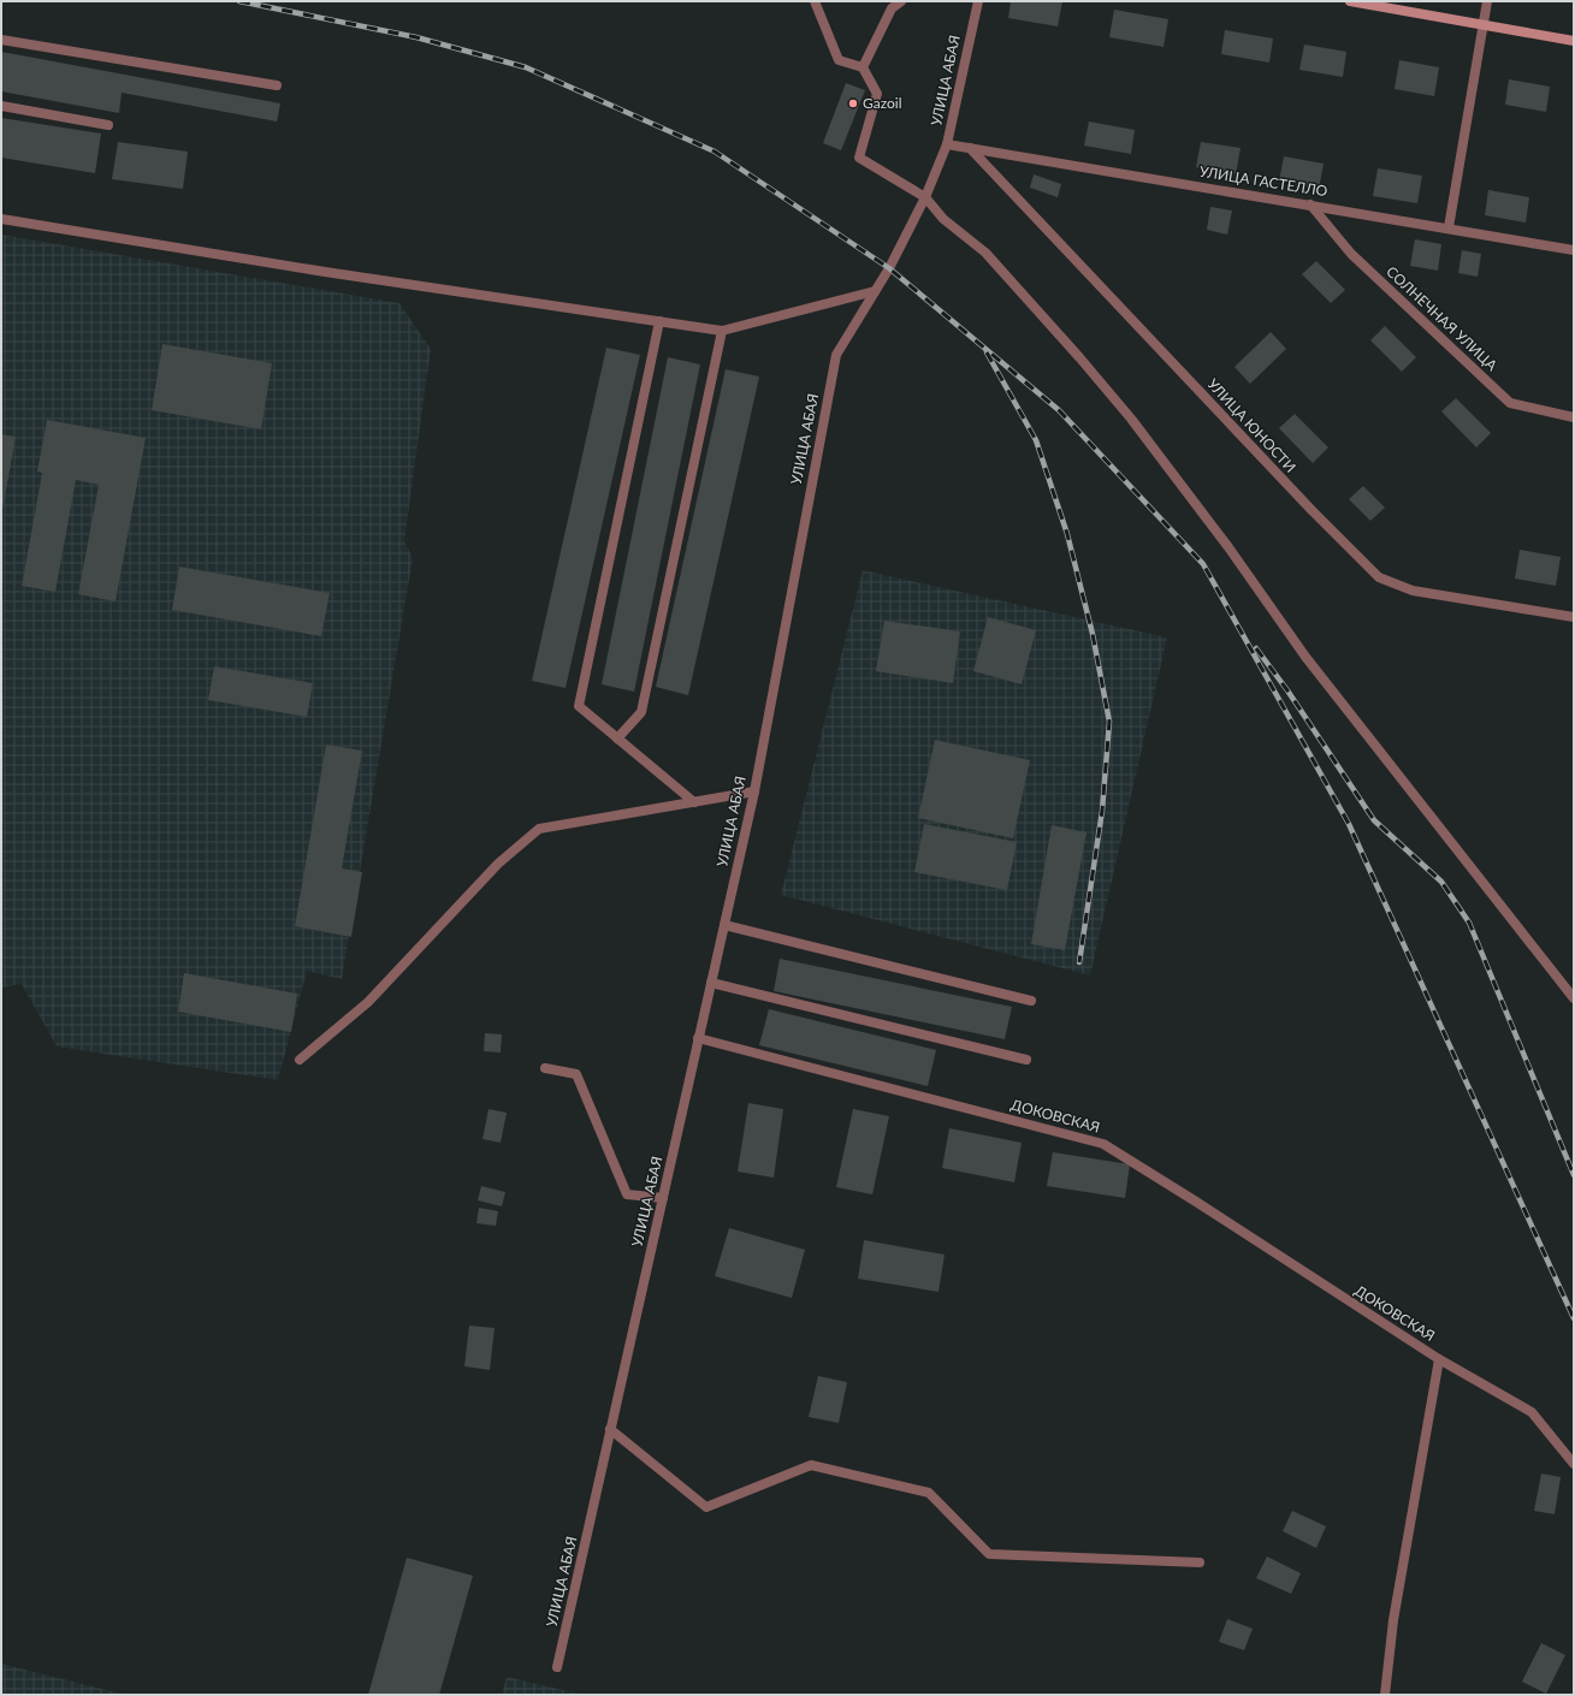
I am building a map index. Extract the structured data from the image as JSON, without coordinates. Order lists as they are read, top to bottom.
{
  "streets": {
    "street": [
      "УЛИЦА АБАЯ",
      "УЛИЦА ГАСТЕЛЛО",
      "СОЛНЕЧНАЯ УЛИЦА",
      "УЛИЦА ЮНОСТИ",
      "ДОКОВСКАЯ"
    ]
  },
  "crossings": [
    ["УЛИЦА АБАЯ", "УЛИЦА ГАСТЕЛЛО"],
    ["УЛИЦА АБАЯ", "ДОКОВСКАЯ"],
    ["УЛИЦА ГАСТЕЛЛО", "СОЛНЕЧНАЯ УЛИЦА"],
    ["УЛИЦА ГАСТЕЛЛО", "УЛИЦА ЮНОСТИ"]
  ],
  "places": ["Gazoil"]
}
